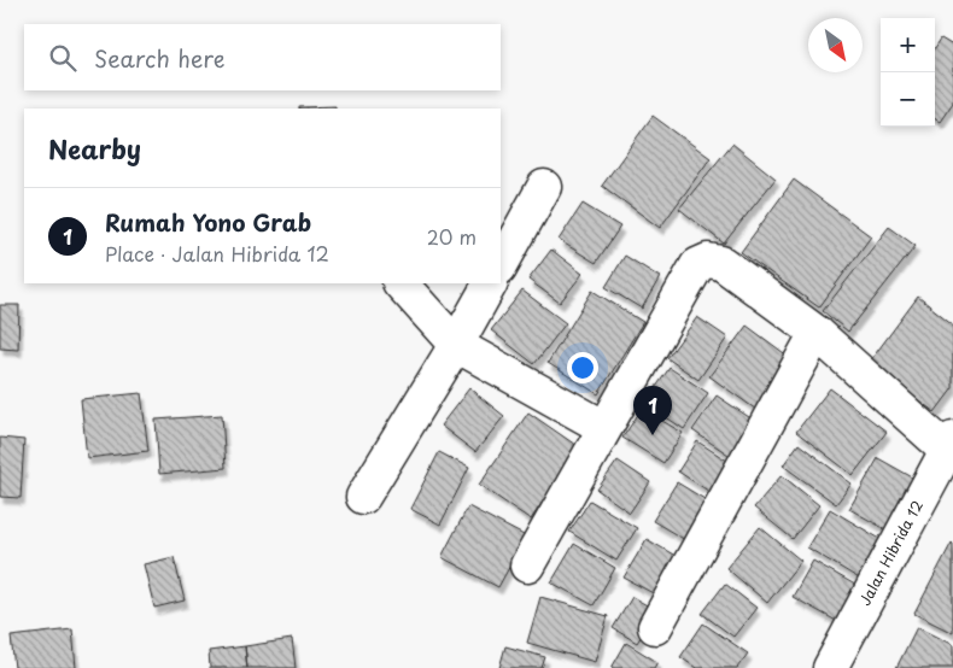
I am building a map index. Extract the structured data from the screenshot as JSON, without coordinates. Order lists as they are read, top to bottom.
{
  "streets": {
    "street": ["Jalan Hibrida 12"]
  },
  "north": "bottom right",
  "page": {
    "map_buttons": ["+", "−"],
    "search": "Search here",
    "heading": "Nearby",
    "list": [
      {
        "mark": "1",
        "name": "Rumah Yono Grab",
        "note": "Place · Jalan Hibrida 12",
        "value": "20 m"
      }
    ],
    "pins": "1"
  }
}
